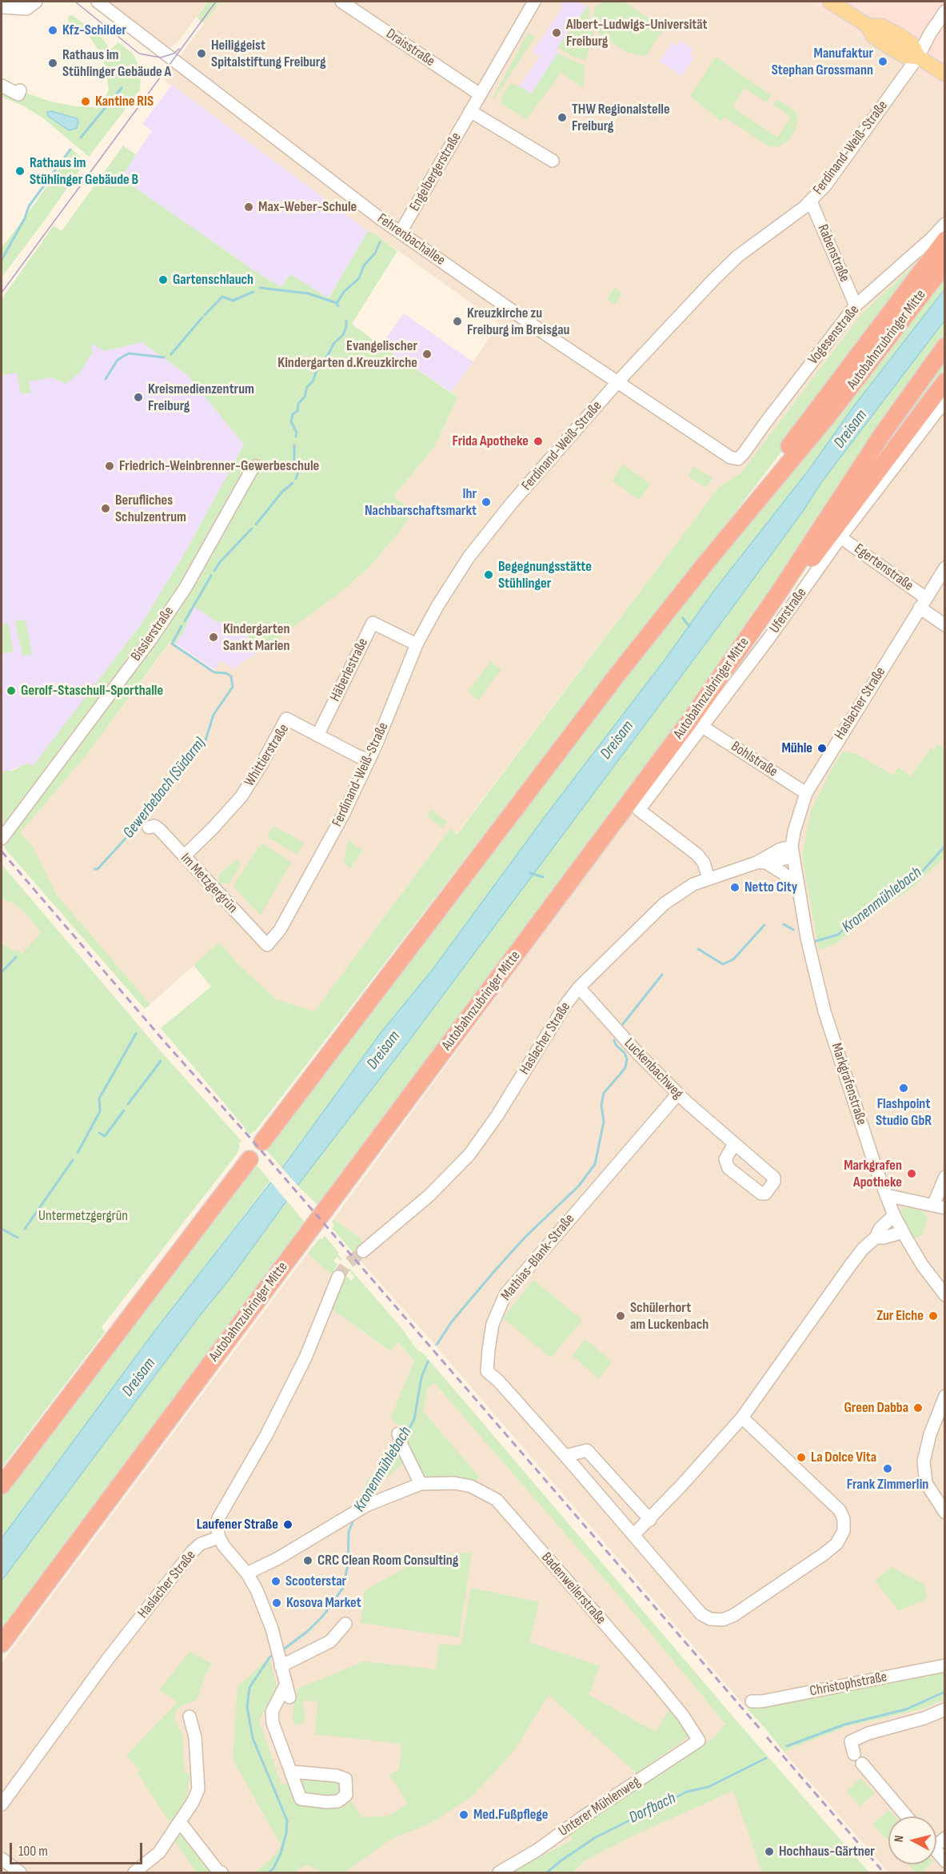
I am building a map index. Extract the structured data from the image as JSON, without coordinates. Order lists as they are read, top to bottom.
{
  "streets": {
    "highway": ["Autobahnzubringer Mitte"],
    "street": [
      "Draisstraße",
      "Ferdinand-Weiß-Straße",
      "Engelbergerstraße",
      "Fehrenbachallee",
      "Rabenstraße",
      "Vogesenstraße",
      "Egertenstraße",
      "Uferstraße",
      "Bissierstraße",
      "Häberlestraße",
      "Haslacher Straße",
      "Whittierstraße",
      "Bohlstraße",
      "Im Metzgergrün",
      "Luckenbachweg",
      "Markgrafenstraße",
      "Mathias-Blank-Straße",
      "Badenweilerstraße",
      "Christophstraße",
      "Unterer Mühlenweg"
    ]
  },
  "crossings": [
    ["Draisstraße", "Engelbergerstraße"],
    ["Ferdinand-Weiß-Straße", "Fehrenbachallee"],
    ["Ferdinand-Weiß-Straße", "Rabenstraße"],
    ["Ferdinand-Weiß-Straße", "Häberlestraße"],
    ["Ferdinand-Weiß-Straße", "Whittierstraße"],
    ["Ferdinand-Weiß-Straße", "Im Metzgergrün"],
    ["Engelbergerstraße", "Fehrenbachallee"],
    ["Fehrenbachallee", "Vogesenstraße"],
    ["Rabenstraße", "Vogesenstraße"],
    ["Egertenstraße", "Uferstraße"],
    ["Egertenstraße", "Haslacher Straße"],
    ["Uferstraße", "Haslacher Straße"],
    ["Uferstraße", "Bohlstraße"],
    ["Häberlestraße", "Whittierstraße"],
    ["Haslacher Straße", "Bohlstraße"],
    ["Haslacher Straße", "Luckenbachweg"],
    ["Haslacher Straße", "Markgrafenstraße"],
    ["Whittierstraße", "Im Metzgergrün"],
    ["Luckenbachweg", "Mathias-Blank-Straße"],
    ["Badenweilerstraße", "Unterer Mühlenweg"]
  ],
  "water": [
    "Dreisam",
    "Gewerbebach (Südarm)",
    "Kronenmühlebach",
    "Dorfbach"
  ],
  "parks": ["Untermetzgergrün"],
  "places": [
    "Kfz-Schilder",
    "Albert-Ludwigs-Universität Freiburg",
    "Heiliggeist Spitalstiftung Freiburg",
    "Manufaktur Stephan Grossmann",
    "Rathaus im Stühlinger Gebäude A",
    "Kantine RIS",
    "THW Regionalstelle Freiburg",
    "Rathaus im Stühlinger Gebäude B",
    "Max-Weber-Schule",
    "Gartenschlauch",
    "Kreuzkirche zu Freiburg im Breisgau",
    "Evangelischer Kindergarten d.Kreuzkirche",
    "Kreismedienzentrum Freiburg",
    "Frida Apotheke",
    "Friedrich-Weinbrenner-Gewerbeschule",
    "Ihr Nachbarschaftsmarkt",
    "Berufliches Schulzentrum",
    "Begegnungsstätte Stühlinger",
    "Kindergarten Sankt Marien",
    "Gerolf-Staschull-Sporthalle",
    "Mühle",
    "Netto City",
    "Flashpoint Studio GbR",
    "Markgrafen Apotheke",
    "Schülerhort am Luckenbach",
    "Zur Eiche",
    "Green Dabba",
    "La Dolce Vita",
    "Frank Zimmerlin",
    "Laufener Straße",
    "CRC Clean Room Consulting",
    "Scooterstar",
    "Kosova Market",
    "Med.Fußpflege",
    "Hochhaus-Gärtner"
  ],
  "scale_bar": "100 m",
  "north": "left"
}
